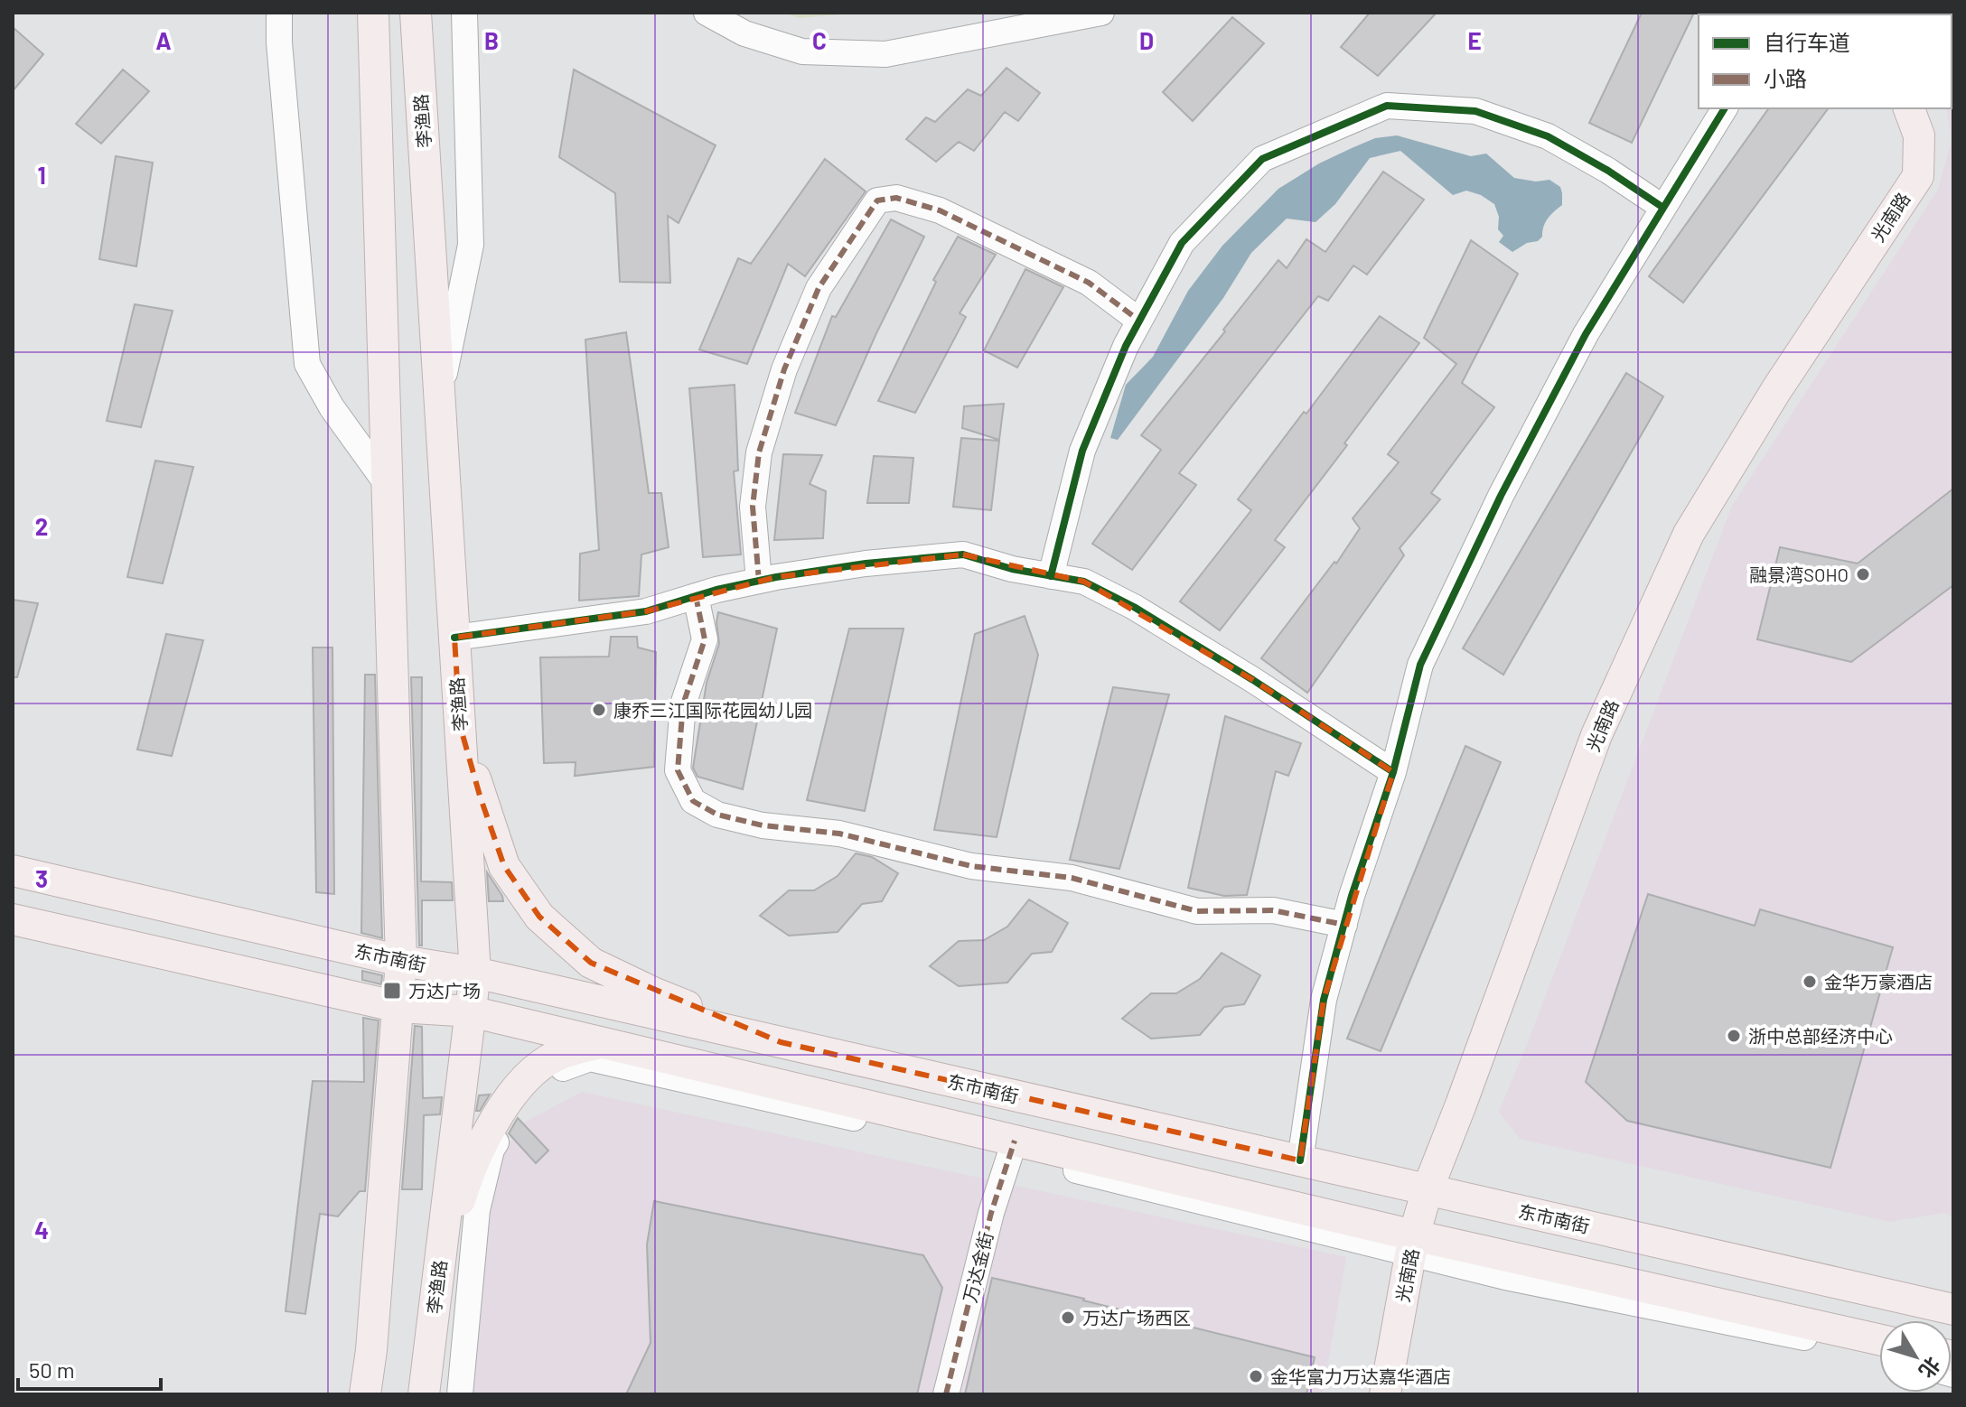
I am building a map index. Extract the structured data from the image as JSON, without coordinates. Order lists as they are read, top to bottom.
{
  "streets": {
    "main road": ["李渔路", "光南路", "东市南街"],
    "street": ["万达金街"]
  },
  "crossings": [
    ["李渔路", "东市南街"],
    ["光南路", "东市南街"]
  ],
  "places": {
    "other": [
      "融景湾SOHO",
      "康乔三江国际花园幼儿园",
      "金华万豪酒店",
      "浙中总部经济中心",
      "万达广场西区",
      "金华富力万达嘉华酒店"
    ],
    "transit": ["万达广场"]
  },
  "legend": ["自行车道", "小路"],
  "scale_bar": "50 m",
  "north": "bottom right",
  "grid": {
    "columns": [
      "A",
      "B",
      "C",
      "D",
      "E"
    ],
    "rows": [
      "1",
      "2",
      "3",
      "4"
    ]
  }
}
